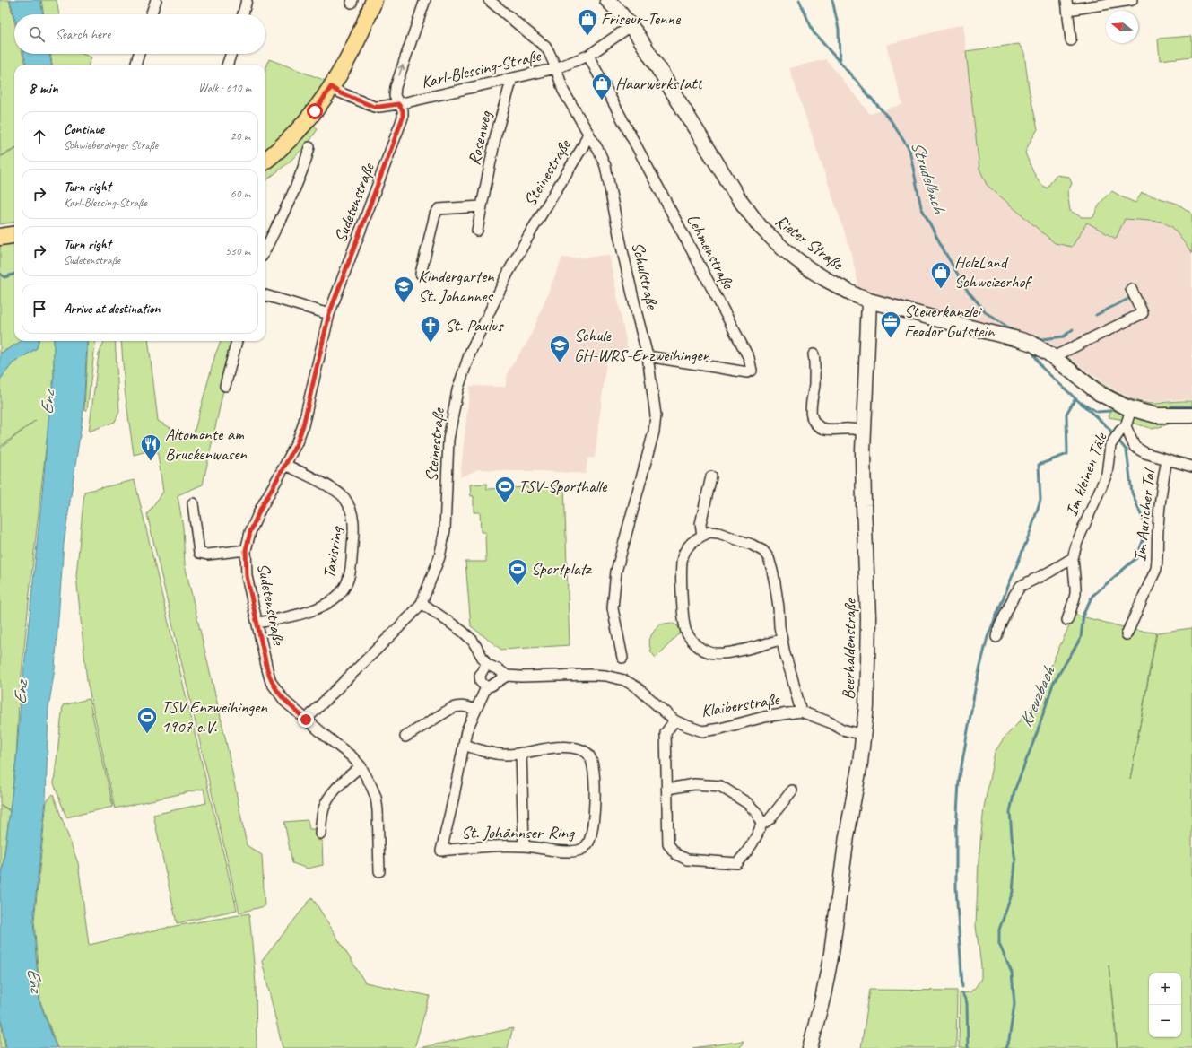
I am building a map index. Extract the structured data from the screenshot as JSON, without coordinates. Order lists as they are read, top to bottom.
{
  "streets": {
    "street": [
      "Karl-Blessing-Straße",
      "Rosenweg",
      "Steinestraße",
      "Sudetenstraße",
      "Rieter Straße",
      "Lehmenstraße",
      "Schulstraße",
      "Im kleinen Täle",
      "Im Auricher Tal",
      "Taxisring",
      "Beerhaldenstraße",
      "Klaiberstraße",
      "St. Johännser-Ring"
    ]
  },
  "crossings": [
    ["Karl-Blessing-Straße", "Rosenweg"],
    ["Karl-Blessing-Straße", "Sudetenstraße"],
    ["Karl-Blessing-Straße", "Rieter Straße"],
    ["Karl-Blessing-Straße", "Lehmenstraße"],
    ["Karl-Blessing-Straße", "Schulstraße"],
    ["Steinestraße", "Sudetenstraße"],
    ["Steinestraße", "Schulstraße"],
    ["Sudetenstraße", "Taxisring"],
    ["Rieter Straße", "Beerhaldenstraße"],
    ["Lehmenstraße", "Schulstraße"],
    ["Beerhaldenstraße", "Klaiberstraße"]
  ],
  "water": ["Strudelbach", "Enz", "Kreuzbach"],
  "places": {
    "shop": ["Friseur-Tenne", "Haarwerkstatt", "HolzLand Schweizerhof"],
    "school or university": ["Kindergarten St. Johannes", "Schule GH-WRS-Enzweihingen"],
    "office": ["Steuerkanzlei Feodor Gutstein"],
    "church": ["St. Paulus"],
    "restaurant": ["Altomonte am Bruckenwasen"],
    "sports": ["TSV-Sporthalle", "Sportplatz", "TSV Enzweihingen 1907 e.V."]
  },
  "north": "left",
  "page": {
    "search": "Search here",
    "heading": ["8 min", "Walk · 610 m"],
    "list": [
      ["Continue", "Schwieberdinger Straße", "20 m"],
      ["Turn right", "Karl-Blessing-Straße", "60 m"],
      ["Turn right", "Sudetenstraße", "530 m"],
      "Arrive at destination"
    ],
    "map_buttons": ["+", "−"]
  }
}
